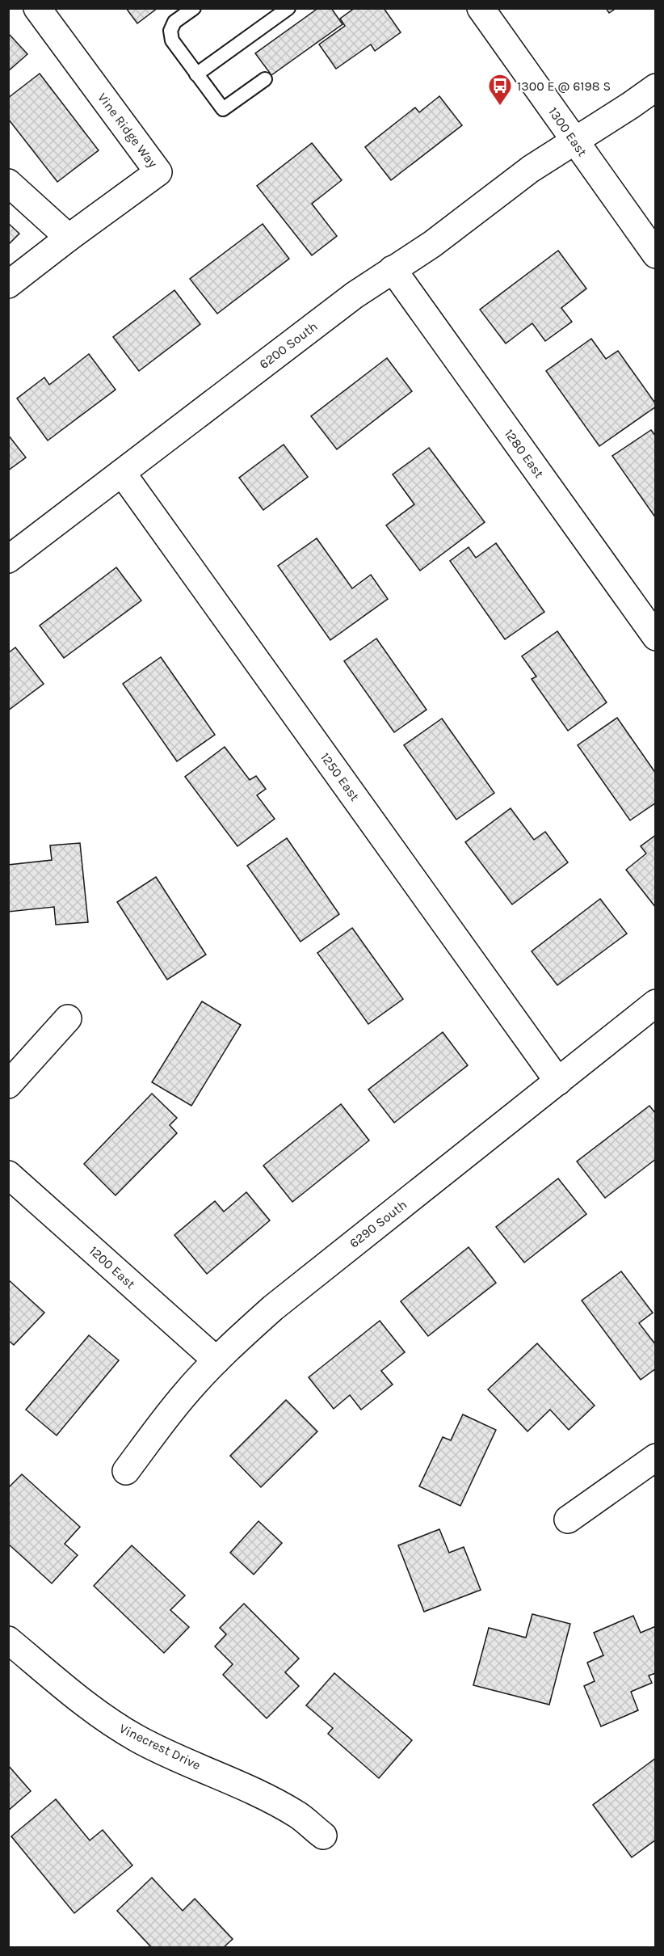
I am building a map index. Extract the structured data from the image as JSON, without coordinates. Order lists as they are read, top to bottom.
{
  "streets": {
    "street": [
      "Vine Ridge Way",
      "1300 East",
      "6200 South",
      "1280 East",
      "1250 East",
      "6290 South",
      "1200 East",
      "Vinecrest Drive"
    ]
  },
  "crossings": [
    ["1300 East", "6200 South"],
    ["6200 South", "1280 East"],
    ["6200 South", "1250 East"],
    ["1250 East", "6290 South"],
    ["6290 South", "1200 East"]
  ],
  "places": {
    "bus stop": ["1300 E @ 6198 S"]
  }
}
